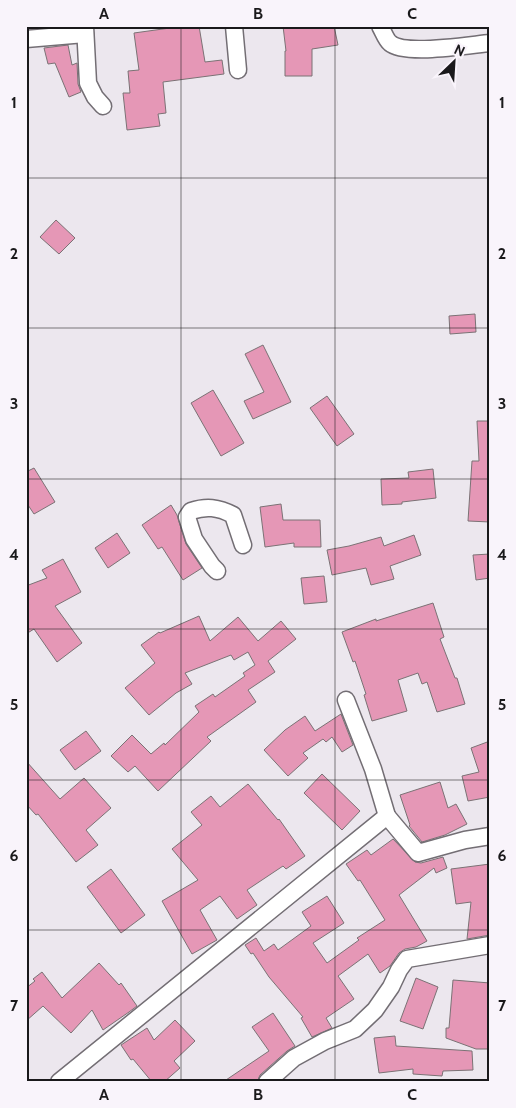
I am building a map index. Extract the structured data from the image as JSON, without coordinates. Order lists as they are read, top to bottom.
{
  "north": "top right",
  "grid": {
    "columns": ["A", "B", "C"],
    "rows": [
      "1",
      "2",
      "3",
      "4",
      "5",
      "6",
      "7"
    ]
  }
}
